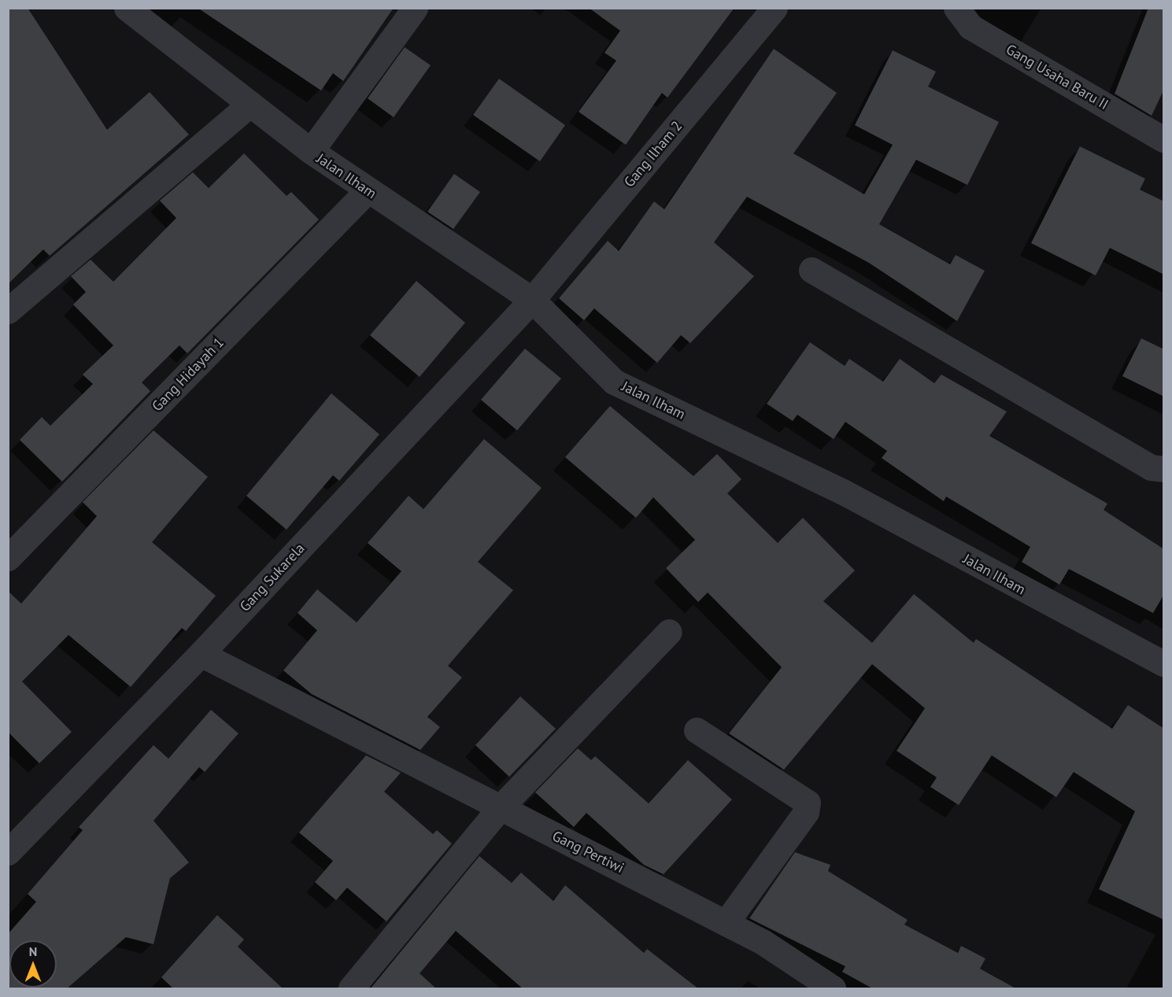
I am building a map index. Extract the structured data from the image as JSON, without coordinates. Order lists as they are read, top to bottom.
{
  "streets": {
    "street": [
      "Gang Usaha Baru II",
      "Gang Ilham 2",
      "Jalan Ilham",
      "Gang Hidayah 1",
      "Gang Sukarela",
      "Gang Pertiwi"
    ]
  },
  "crossings": [
    ["Gang Ilham 2", "Jalan Ilham"],
    ["Gang Ilham 2", "Gang Sukarela"],
    ["Jalan Ilham", "Gang Hidayah 1"],
    ["Jalan Ilham", "Gang Sukarela"],
    ["Gang Sukarela", "Gang Pertiwi"]
  ],
  "north": "top"
}
